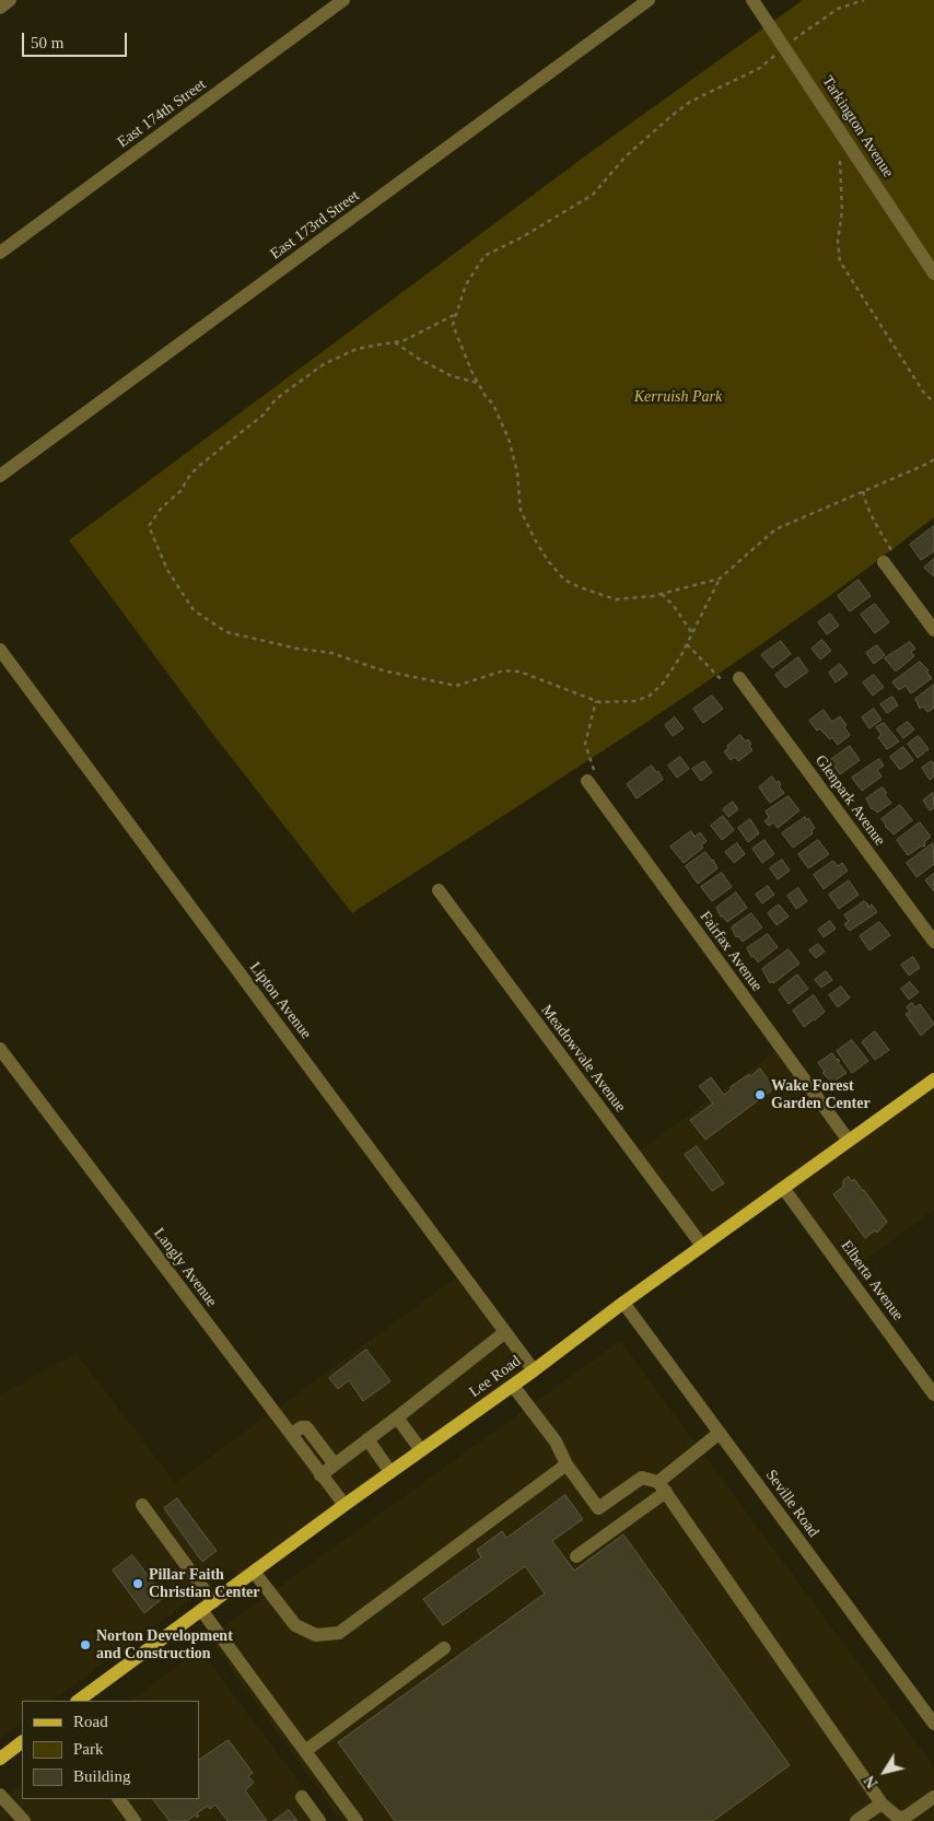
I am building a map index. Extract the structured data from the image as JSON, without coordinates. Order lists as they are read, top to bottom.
{
  "streets": {
    "main road": ["Lee Road"],
    "street": [
      "East 174th Street",
      "Tarkington Avenue",
      "East 173rd Street",
      "Glenpark Avenue",
      "Fairfax Avenue",
      "Lipton Avenue",
      "Meadowvale Avenue",
      "Langly Avenue",
      "Elberta Avenue",
      "Seville Road"
    ]
  },
  "crossings": [
    ["Fairfax Avenue", "Lee Road"],
    ["Lipton Avenue", "Lee Road"],
    ["Meadowvale Avenue", "Lee Road"],
    ["Langly Avenue", "Lee Road"],
    ["Elberta Avenue", "Lee Road"],
    ["Lee Road", "Seville Road"]
  ],
  "parks": ["Kerruish Park"],
  "places": ["Wake Forest Garden Center", "Pillar Faith Christian Center", "Norton Development and Construction"],
  "legend": ["Road", "Park", "Building"],
  "scale_bar": "50 m",
  "north": "bottom left"
}
